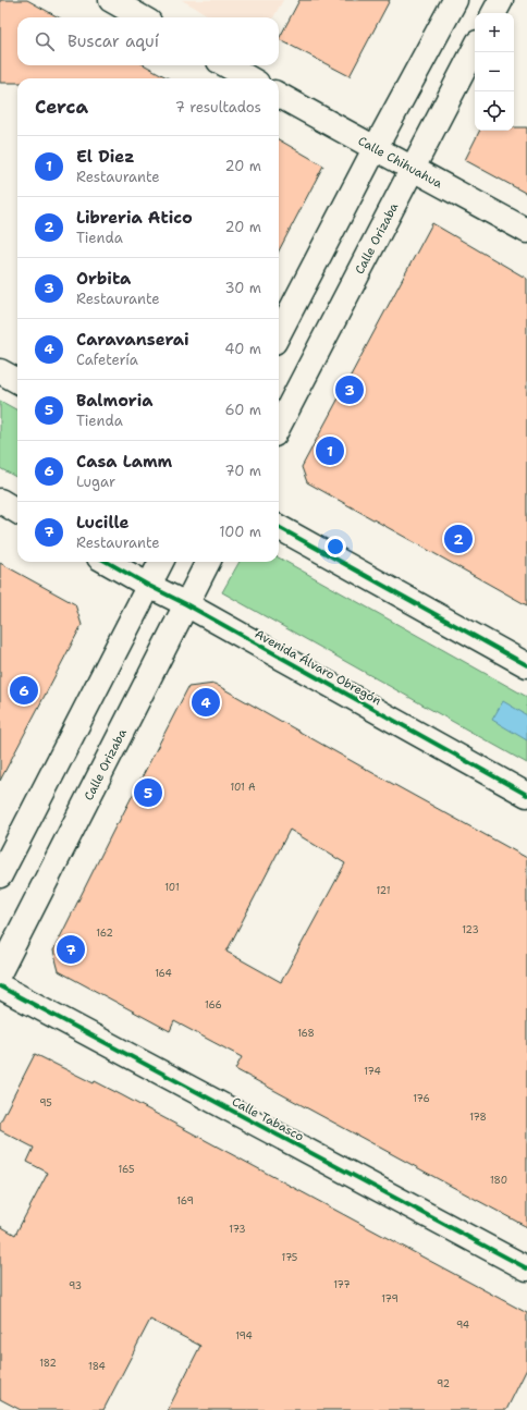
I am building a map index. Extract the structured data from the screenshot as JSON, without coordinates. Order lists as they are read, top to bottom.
{
  "streets": {
    "street": [
      "Calle Chihuahua",
      "Calle Orizaba",
      "Avenida Álvaro Obregón",
      "Calle Tabasco"
    ]
  },
  "crossings": [
    ["Calle Chihuahua", "Calle Orizaba"],
    ["Calle Orizaba", "Avenida Álvaro Obregón"]
  ],
  "house_numbers": [
    "101 A",
    "101",
    "121",
    "123",
    "162",
    "164",
    "166",
    "168",
    "174",
    "176",
    "95",
    "178",
    "165",
    "180",
    "169",
    "173",
    "175",
    "177",
    "93",
    "179",
    "94",
    "194",
    "182",
    "184",
    "92"
  ],
  "page": {
    "map_buttons": ["+", "−"],
    "search": "Buscar aquí",
    "heading": ["Cerca", "7 resultados"],
    "list": [
      {
        "mark": "1",
        "name": "El Diez",
        "note": "Restaurante",
        "value": "20 m"
      },
      {
        "mark": "2",
        "name": "Libreria Atico",
        "note": "Tienda",
        "value": "20 m"
      },
      {
        "mark": "3",
        "name": "Orbita",
        "note": "Restaurante",
        "value": "30 m"
      },
      {
        "mark": "4",
        "name": "Caravanserai",
        "note": "Cafetería",
        "value": "40 m"
      },
      {
        "mark": "5",
        "name": "Balmoria",
        "note": "Tienda",
        "value": "60 m"
      },
      {
        "mark": "6",
        "name": "Casa Lamm",
        "note": "Lugar",
        "value": "70 m"
      },
      {
        "mark": "7",
        "name": "Lucille",
        "note": "Restaurante",
        "value": "100 m"
      }
    ],
    "pins": [
      "3",
      "1",
      "2",
      "6",
      "4",
      "5",
      "7"
    ]
  }
}
